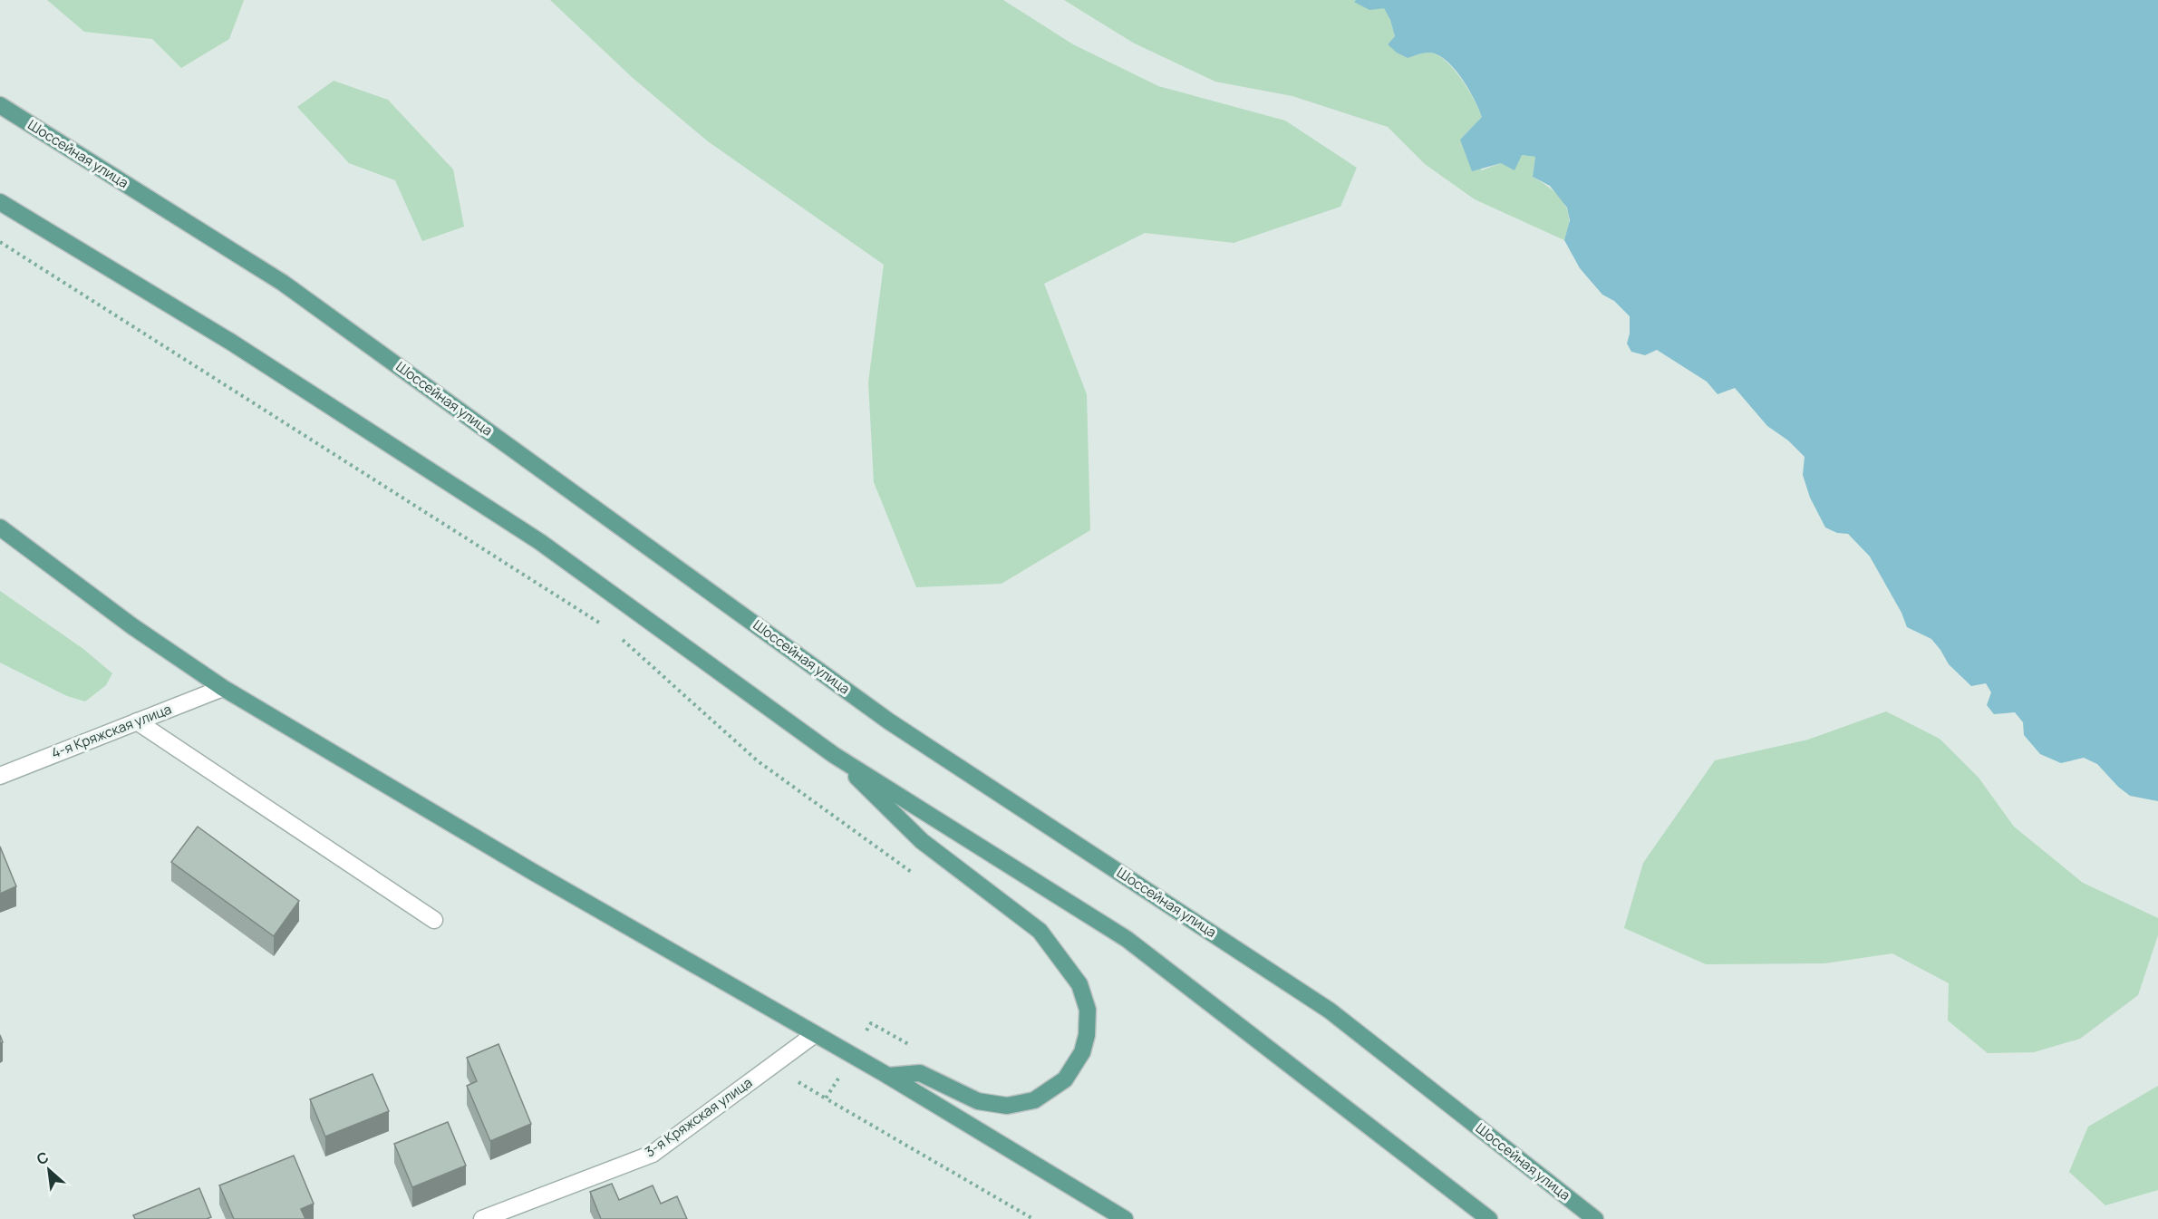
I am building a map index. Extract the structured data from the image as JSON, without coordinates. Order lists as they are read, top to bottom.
{
  "streets": {
    "main road": ["Шоссейная улица"],
    "street": ["4-я Кряжская улица", "3-я Кряжская улица"]
  },
  "north": "top left"
}
